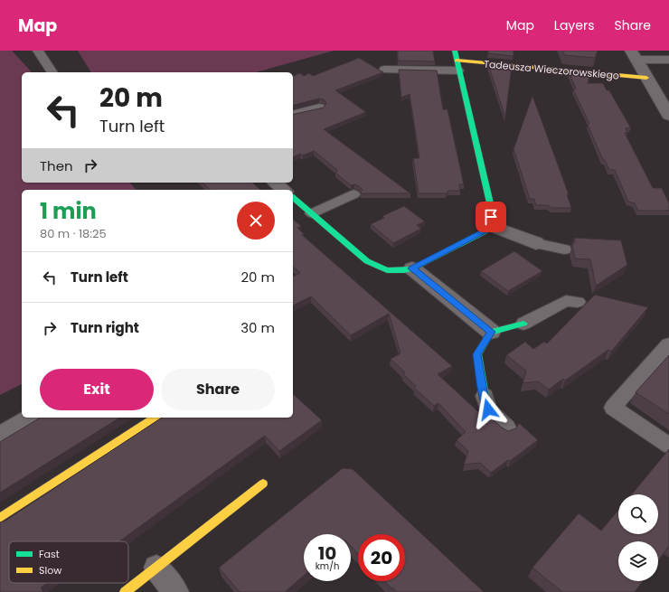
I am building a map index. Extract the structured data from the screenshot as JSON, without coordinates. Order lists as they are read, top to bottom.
{
  "streets": {
    "street": ["Tadeusza Wieczorowskiego"]
  },
  "legend": ["Fast", "Slow"],
  "page": {
    "header": "Map",
    "nav": ["Map", "Layers", "Share"],
    "turn": ["20 m", "Turn left"],
    "then": "Then",
    "heading": ["1 min", "80 m · 18:25"],
    "list": [
      {
        "name": "Turn left",
        "value": "20 m"
      },
      {
        "name": "Turn right",
        "value": "30 m"
      }
    ],
    "buttons": ["Exit", "Share"],
    "speed": "10 km/h",
    "limit": "20"
  }
}
